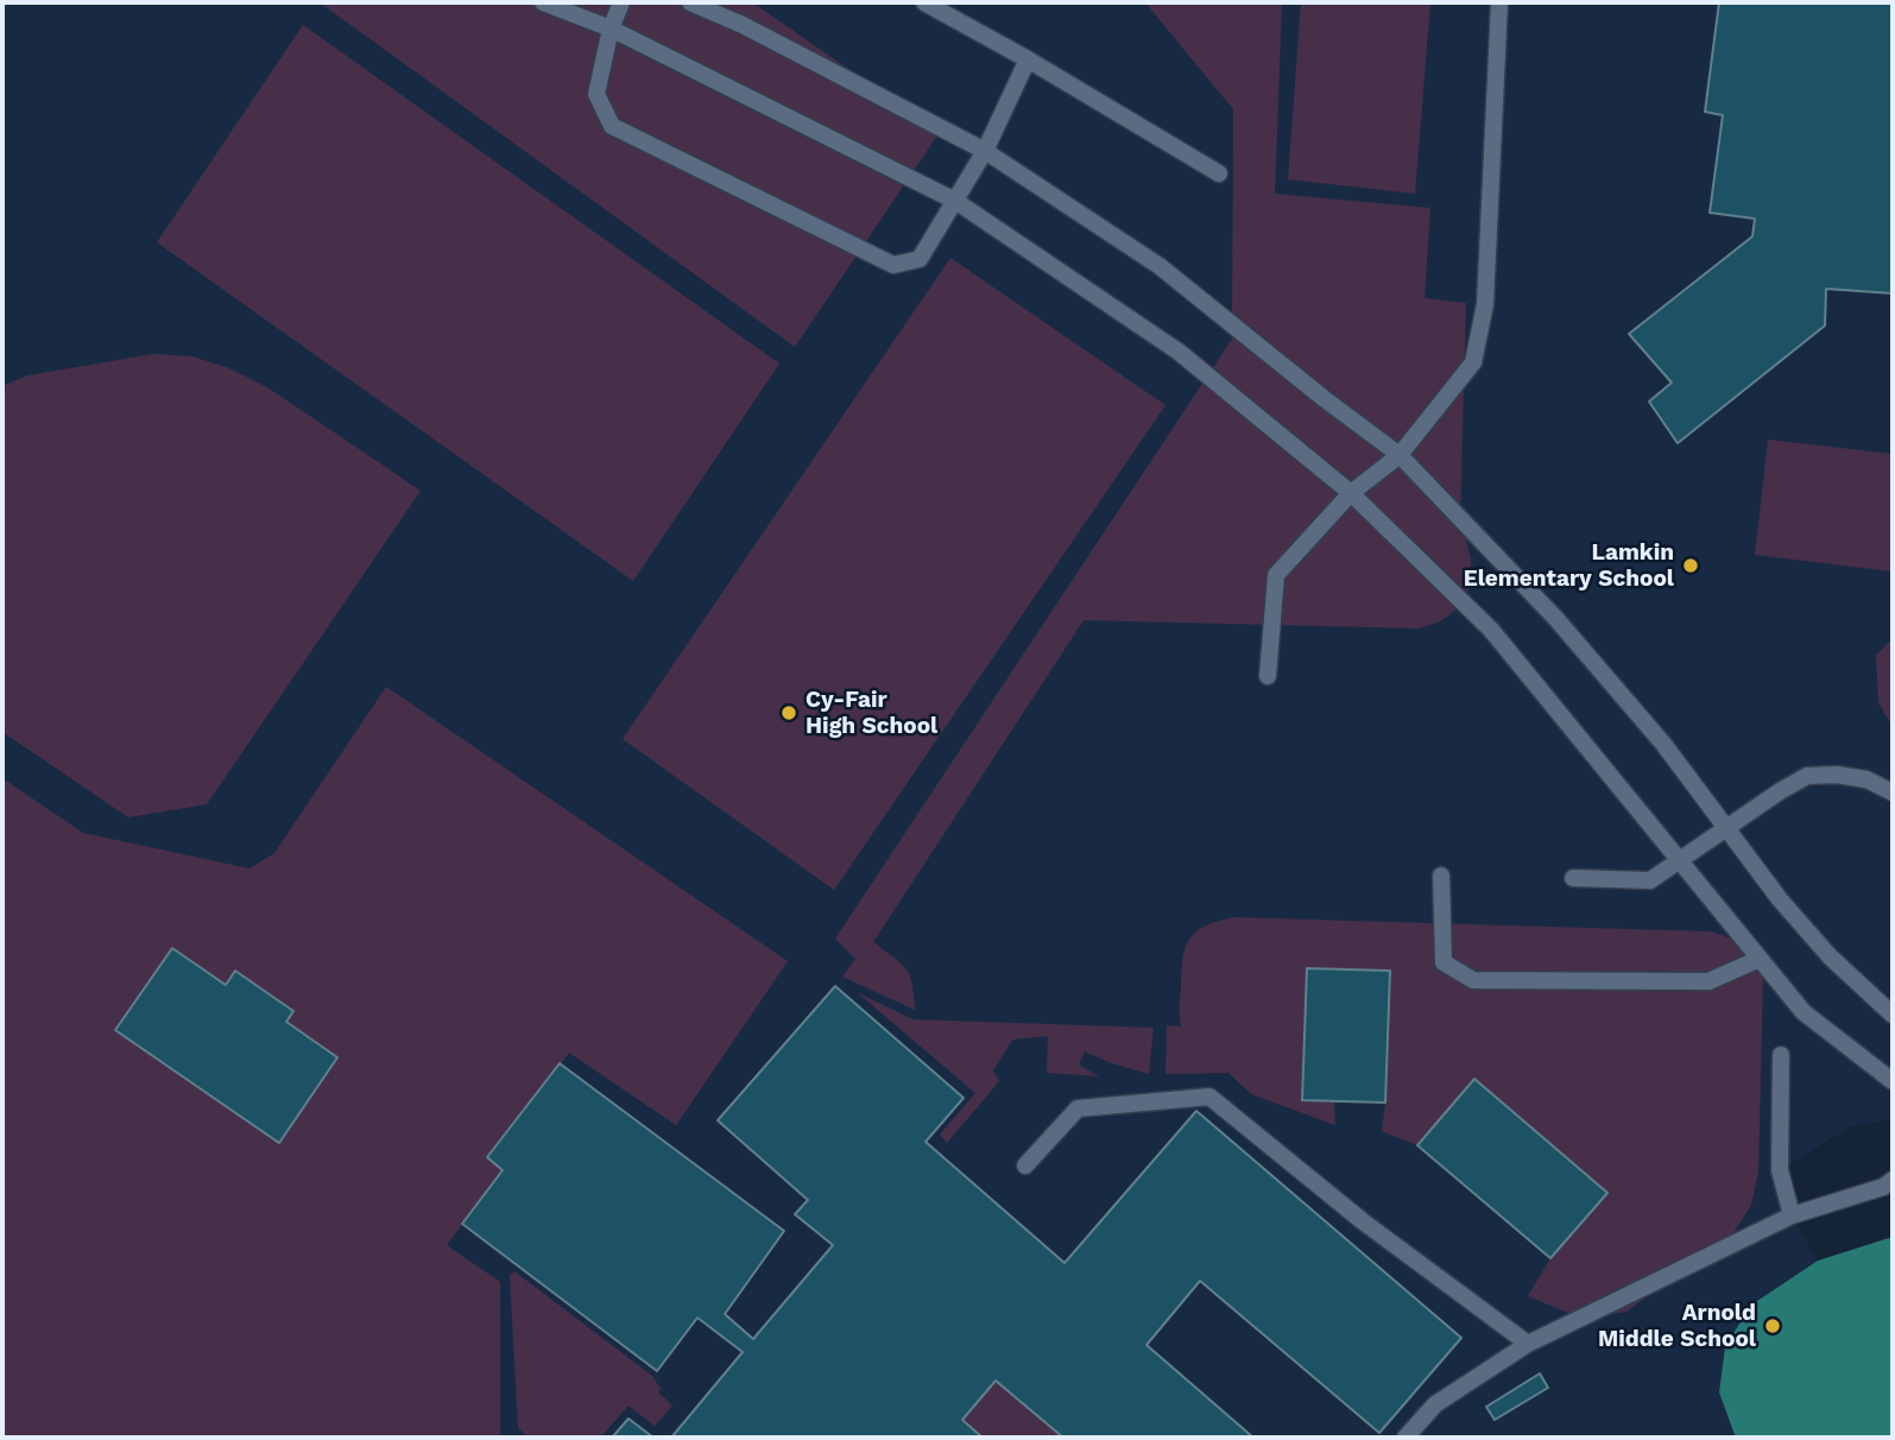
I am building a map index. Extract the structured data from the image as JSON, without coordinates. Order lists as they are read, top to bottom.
{
  "places": ["Lamkin Elementary School", "Cy-Fair High School", "Arnold Middle School"]
}
